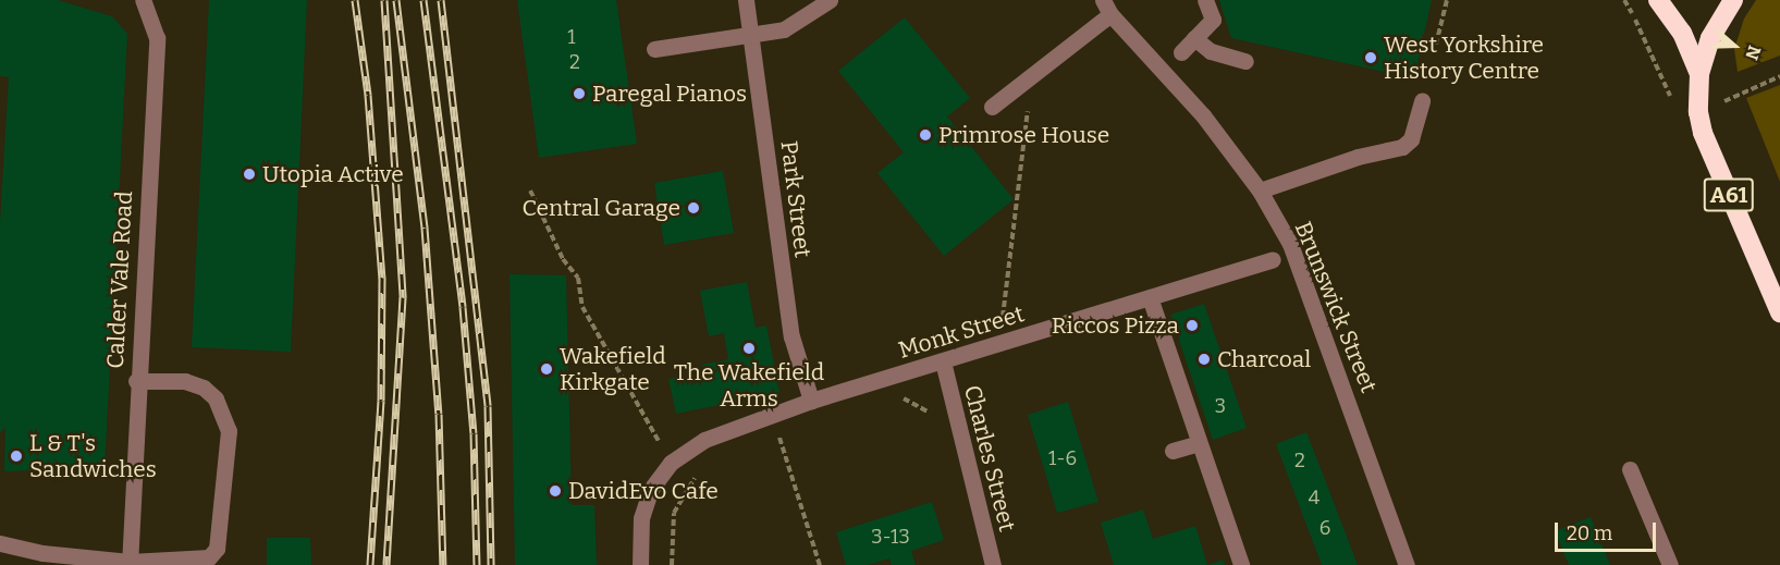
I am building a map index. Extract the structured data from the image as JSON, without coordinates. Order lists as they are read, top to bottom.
{
  "streets": {
    "highway": ["A61"],
    "street": [
      "Park Street",
      "Calder Vale Road",
      "Brunswick Street",
      "Monk Street",
      "Charles Street"
    ]
  },
  "crossings": [
    ["Park Street", "Monk Street"],
    ["Monk Street", "Charles Street"]
  ],
  "places": [
    "West Yorkshire History Centre",
    "Paregal Pianos",
    "Primrose House",
    "Utopia Active",
    "Central Garage",
    "Riccos Pizza",
    "The Wakefield Arms",
    "Charcoal",
    "Wakefield Kirkgate",
    "L & T's Sandwiches",
    "DavidEvo Cafe"
  ],
  "house_numbers": [
    "1",
    "2",
    "3",
    "1-6",
    "2",
    "4",
    "6",
    "3-13"
  ],
  "scale_bar": "20 m",
  "north": "right"
}
